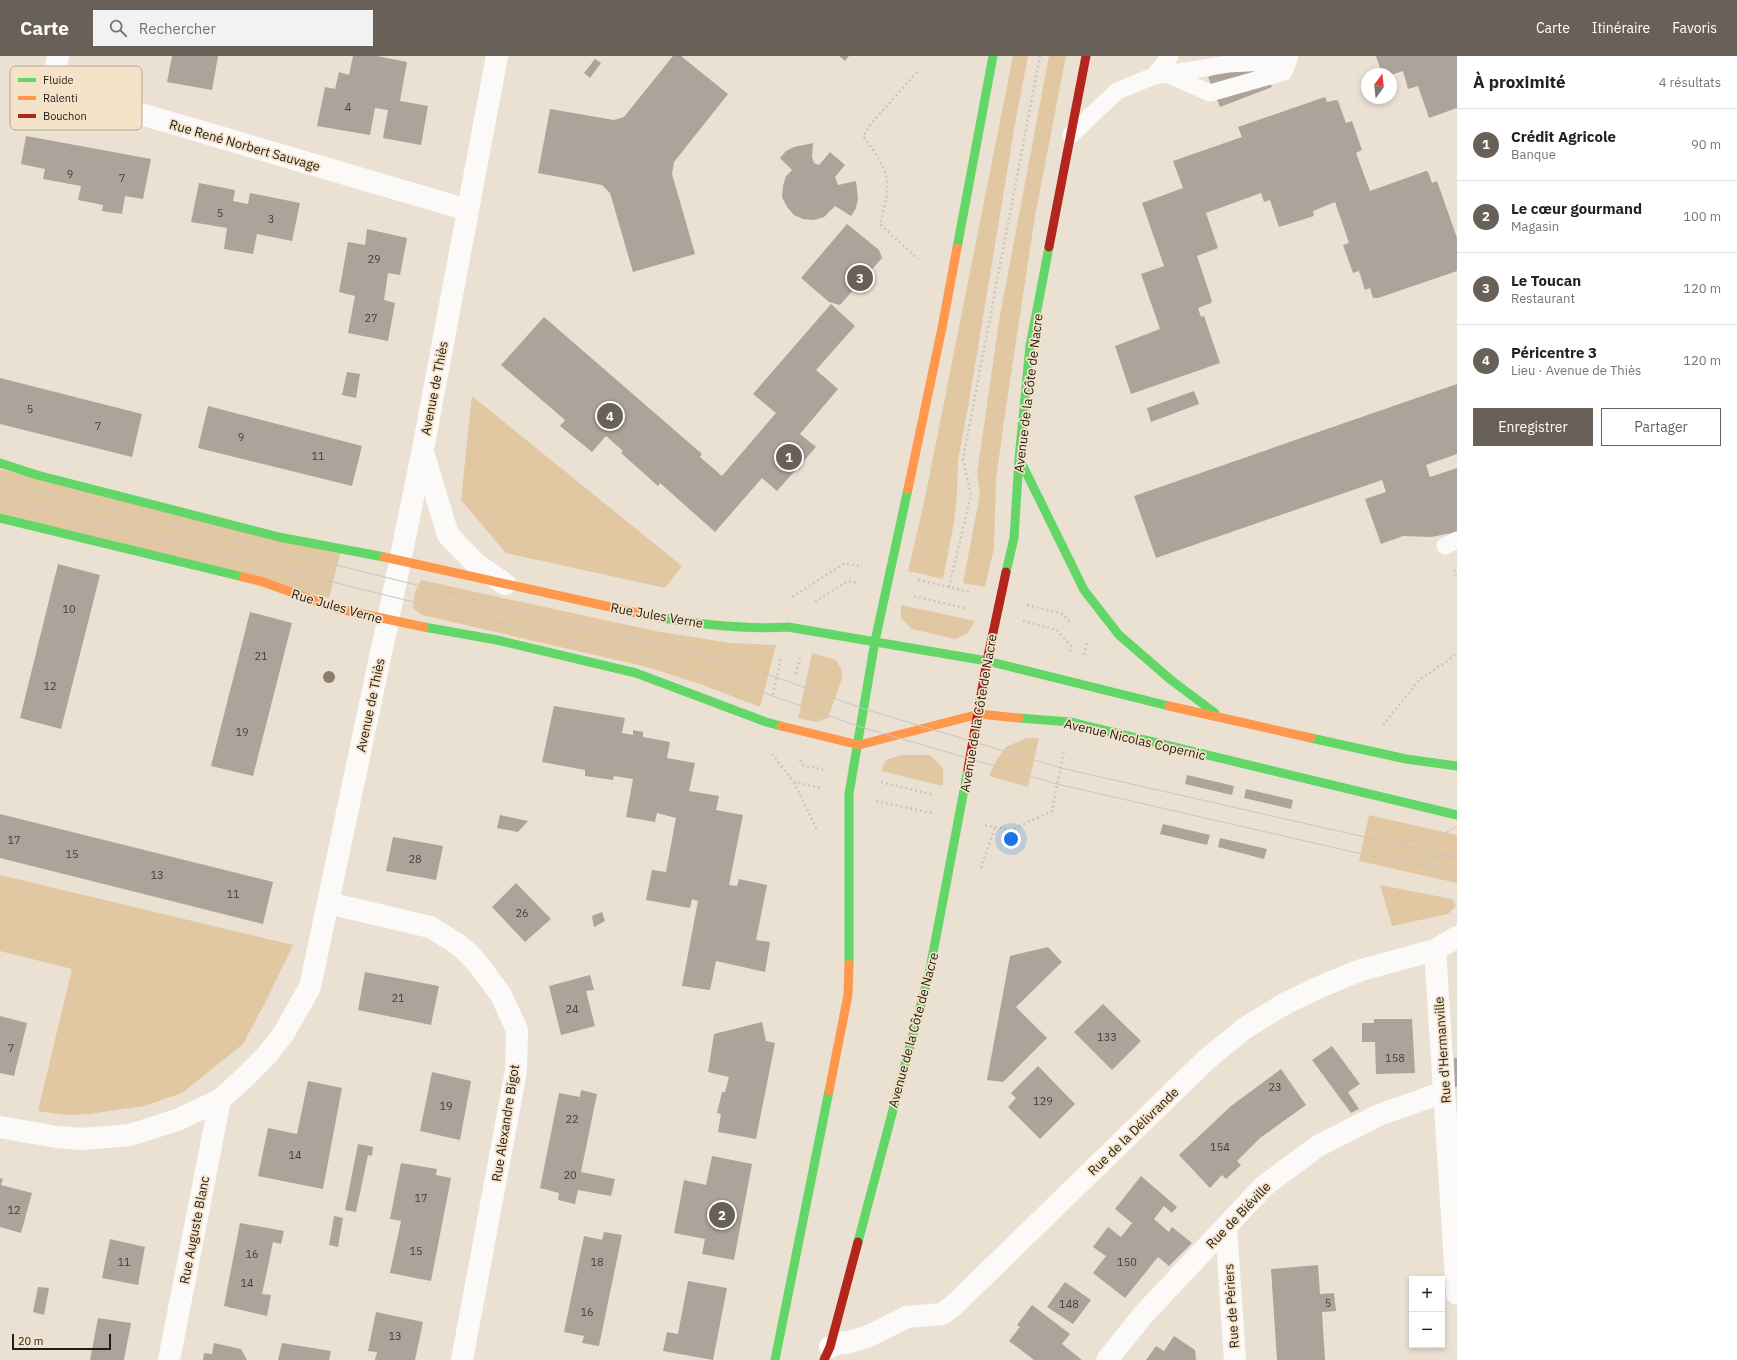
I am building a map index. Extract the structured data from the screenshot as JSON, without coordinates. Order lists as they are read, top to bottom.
{
  "streets": {
    "main road": ["Avenue de la Côte de Nacre", "Rue Jules Verne", "Avenue Nicolas Copernic"],
    "street": [
      "Rue René Norbert Sauvage",
      "Avenue de Thiès",
      "Rue d'Hermanville",
      "Rue Alexandre Bigot",
      "Rue de la Délivrande",
      "Rue de Biéville",
      "Rue Auguste Blanc",
      "Rue de Périers"
    ]
  },
  "crossings": [
    ["Rue René Norbert Sauvage", "Avenue de Thiès"],
    ["Avenue de Thiès", "Rue Jules Verne"],
    ["Avenue de Thiès", "Rue Alexandre Bigot"],
    ["Avenue de Thiès", "Rue Auguste Blanc"],
    ["Avenue de la Côte de Nacre", "Rue Jules Verne"],
    ["Avenue de la Côte de Nacre", "Avenue Nicolas Copernic"],
    ["Avenue de la Côte de Nacre", "Rue de la Délivrande"],
    ["Rue Jules Verne", "Avenue Nicolas Copernic"],
    ["Rue d'Hermanville", "Rue de la Délivrande"],
    ["Rue d'Hermanville", "Rue de Biéville"],
    ["Rue de Biéville", "Rue de Périers"]
  ],
  "house_numbers": [
    "4",
    "9",
    "7",
    "5",
    "3",
    "29",
    "27",
    "5",
    "7",
    "9",
    "11",
    "10",
    "21",
    "12",
    "19",
    "17",
    "15",
    "28",
    "13",
    "11",
    "26",
    "21",
    "24",
    "133",
    "7",
    "158",
    "23",
    "129",
    "19",
    "22",
    "154",
    "14",
    "20",
    "17",
    "12",
    "15",
    "16",
    "11",
    "18",
    "150",
    "14",
    "5",
    "148",
    "16",
    "13"
  ],
  "legend": ["Fluide", "Ralenti", "Bouchon"],
  "scale_bar": "20 m",
  "north": "top",
  "page": {
    "header": "Carte",
    "search": "Rechercher",
    "nav": ["Carte", "Itinéraire", "Favoris"],
    "heading": ["À proximité", "4 résultats"],
    "list": [
      {
        "mark": "1",
        "name": "Crédit Agricole",
        "note": "Banque",
        "value": "90 m"
      },
      {
        "mark": "2",
        "name": "Le cœur gourmand",
        "note": "Magasin",
        "value": "100 m"
      },
      {
        "mark": "3",
        "name": "Le Toucan",
        "note": "Restaurant",
        "value": "120 m"
      },
      {
        "mark": "4",
        "name": "Péricentre 3",
        "note": "Lieu · Avenue de Thiès",
        "value": "120 m"
      }
    ],
    "pins": [
      "3",
      "4",
      "1",
      "2"
    ],
    "buttons": ["Enregistrer", "Partager"],
    "map_buttons": ["+", "−"],
    "scale": "20 m"
  }
}
